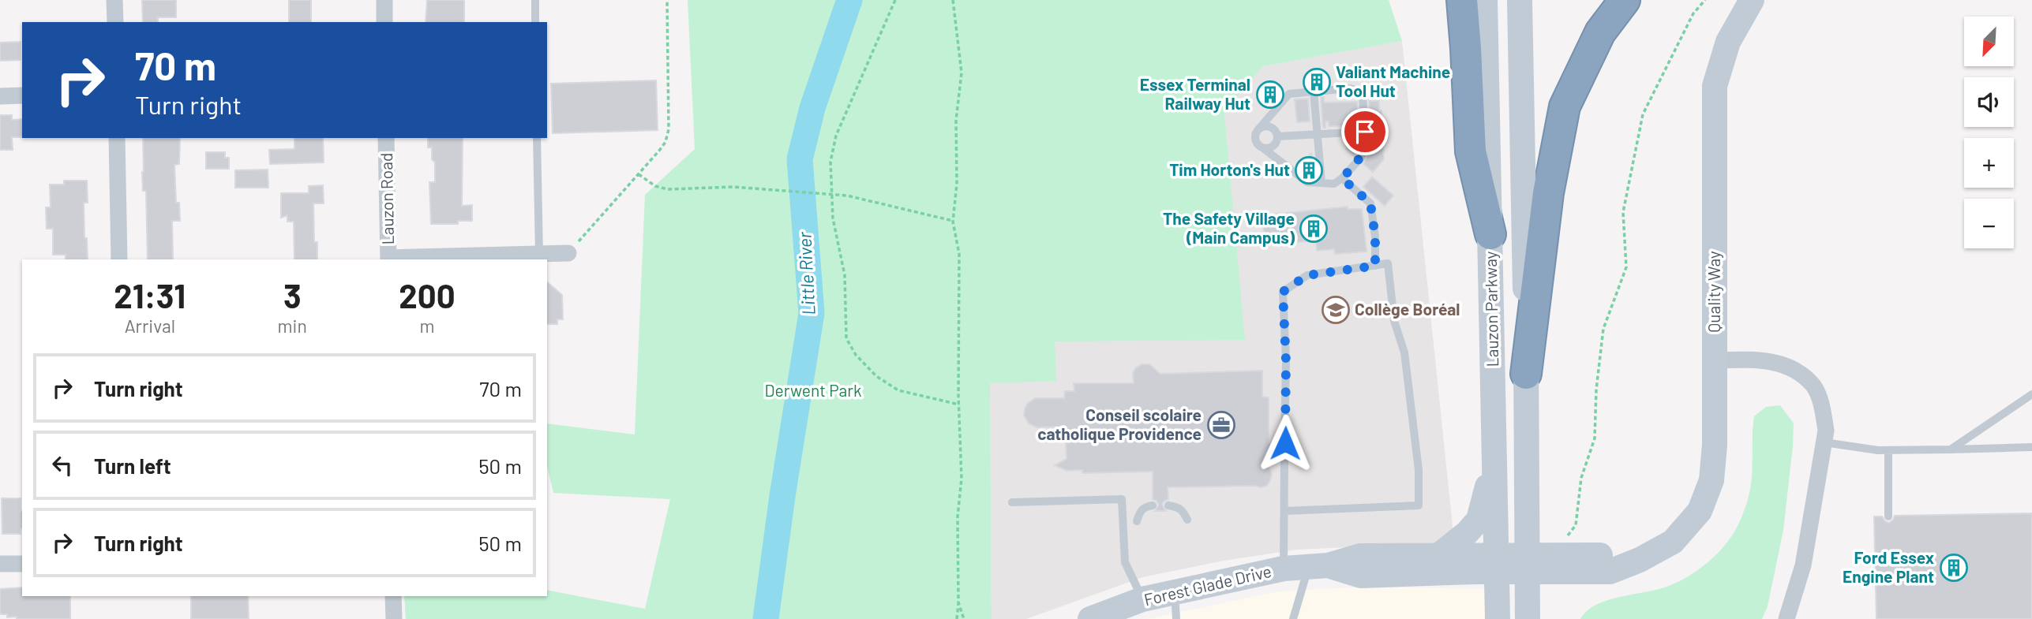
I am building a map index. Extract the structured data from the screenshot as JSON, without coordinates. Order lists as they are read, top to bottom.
{
  "streets": {
    "main road": ["Quality Way", "Lauzon Parkway", "Forest Glade Drive"],
    "street": ["Lauzon Road"]
  },
  "crossings": [
    ["Quality Way", "Lauzon Parkway"],
    ["Quality Way", "Forest Glade Drive"],
    ["Lauzon Parkway", "Forest Glade Drive"]
  ],
  "water": ["Little River"],
  "parks": ["Derwent Park"],
  "places": {
    "building": [
      "Valiant Machine Tool Hut",
      "Essex Terminal Railway Hut",
      "Tim Horton's Hut",
      "The Safety Village (Main Campus)",
      "Ford Essex Engine Plant"
    ],
    "school or university": ["Collège Boréal"],
    "office": ["Conseil scolaire catholique Providence"]
  },
  "north": "bottom left",
  "page": {
    "map_buttons": ["+", "−"],
    "turn": ["70 m", "Turn right"],
    "eta": [
      "21:31",
      "Arrival",
      "3",
      "min",
      "200",
      "m"
    ],
    "list": [
      {
        "name": "Turn right",
        "value": "70 m"
      },
      {
        "name": "Turn left",
        "value": "50 m"
      },
      {
        "name": "Turn right",
        "value": "50 m"
      }
    ]
  }
}
